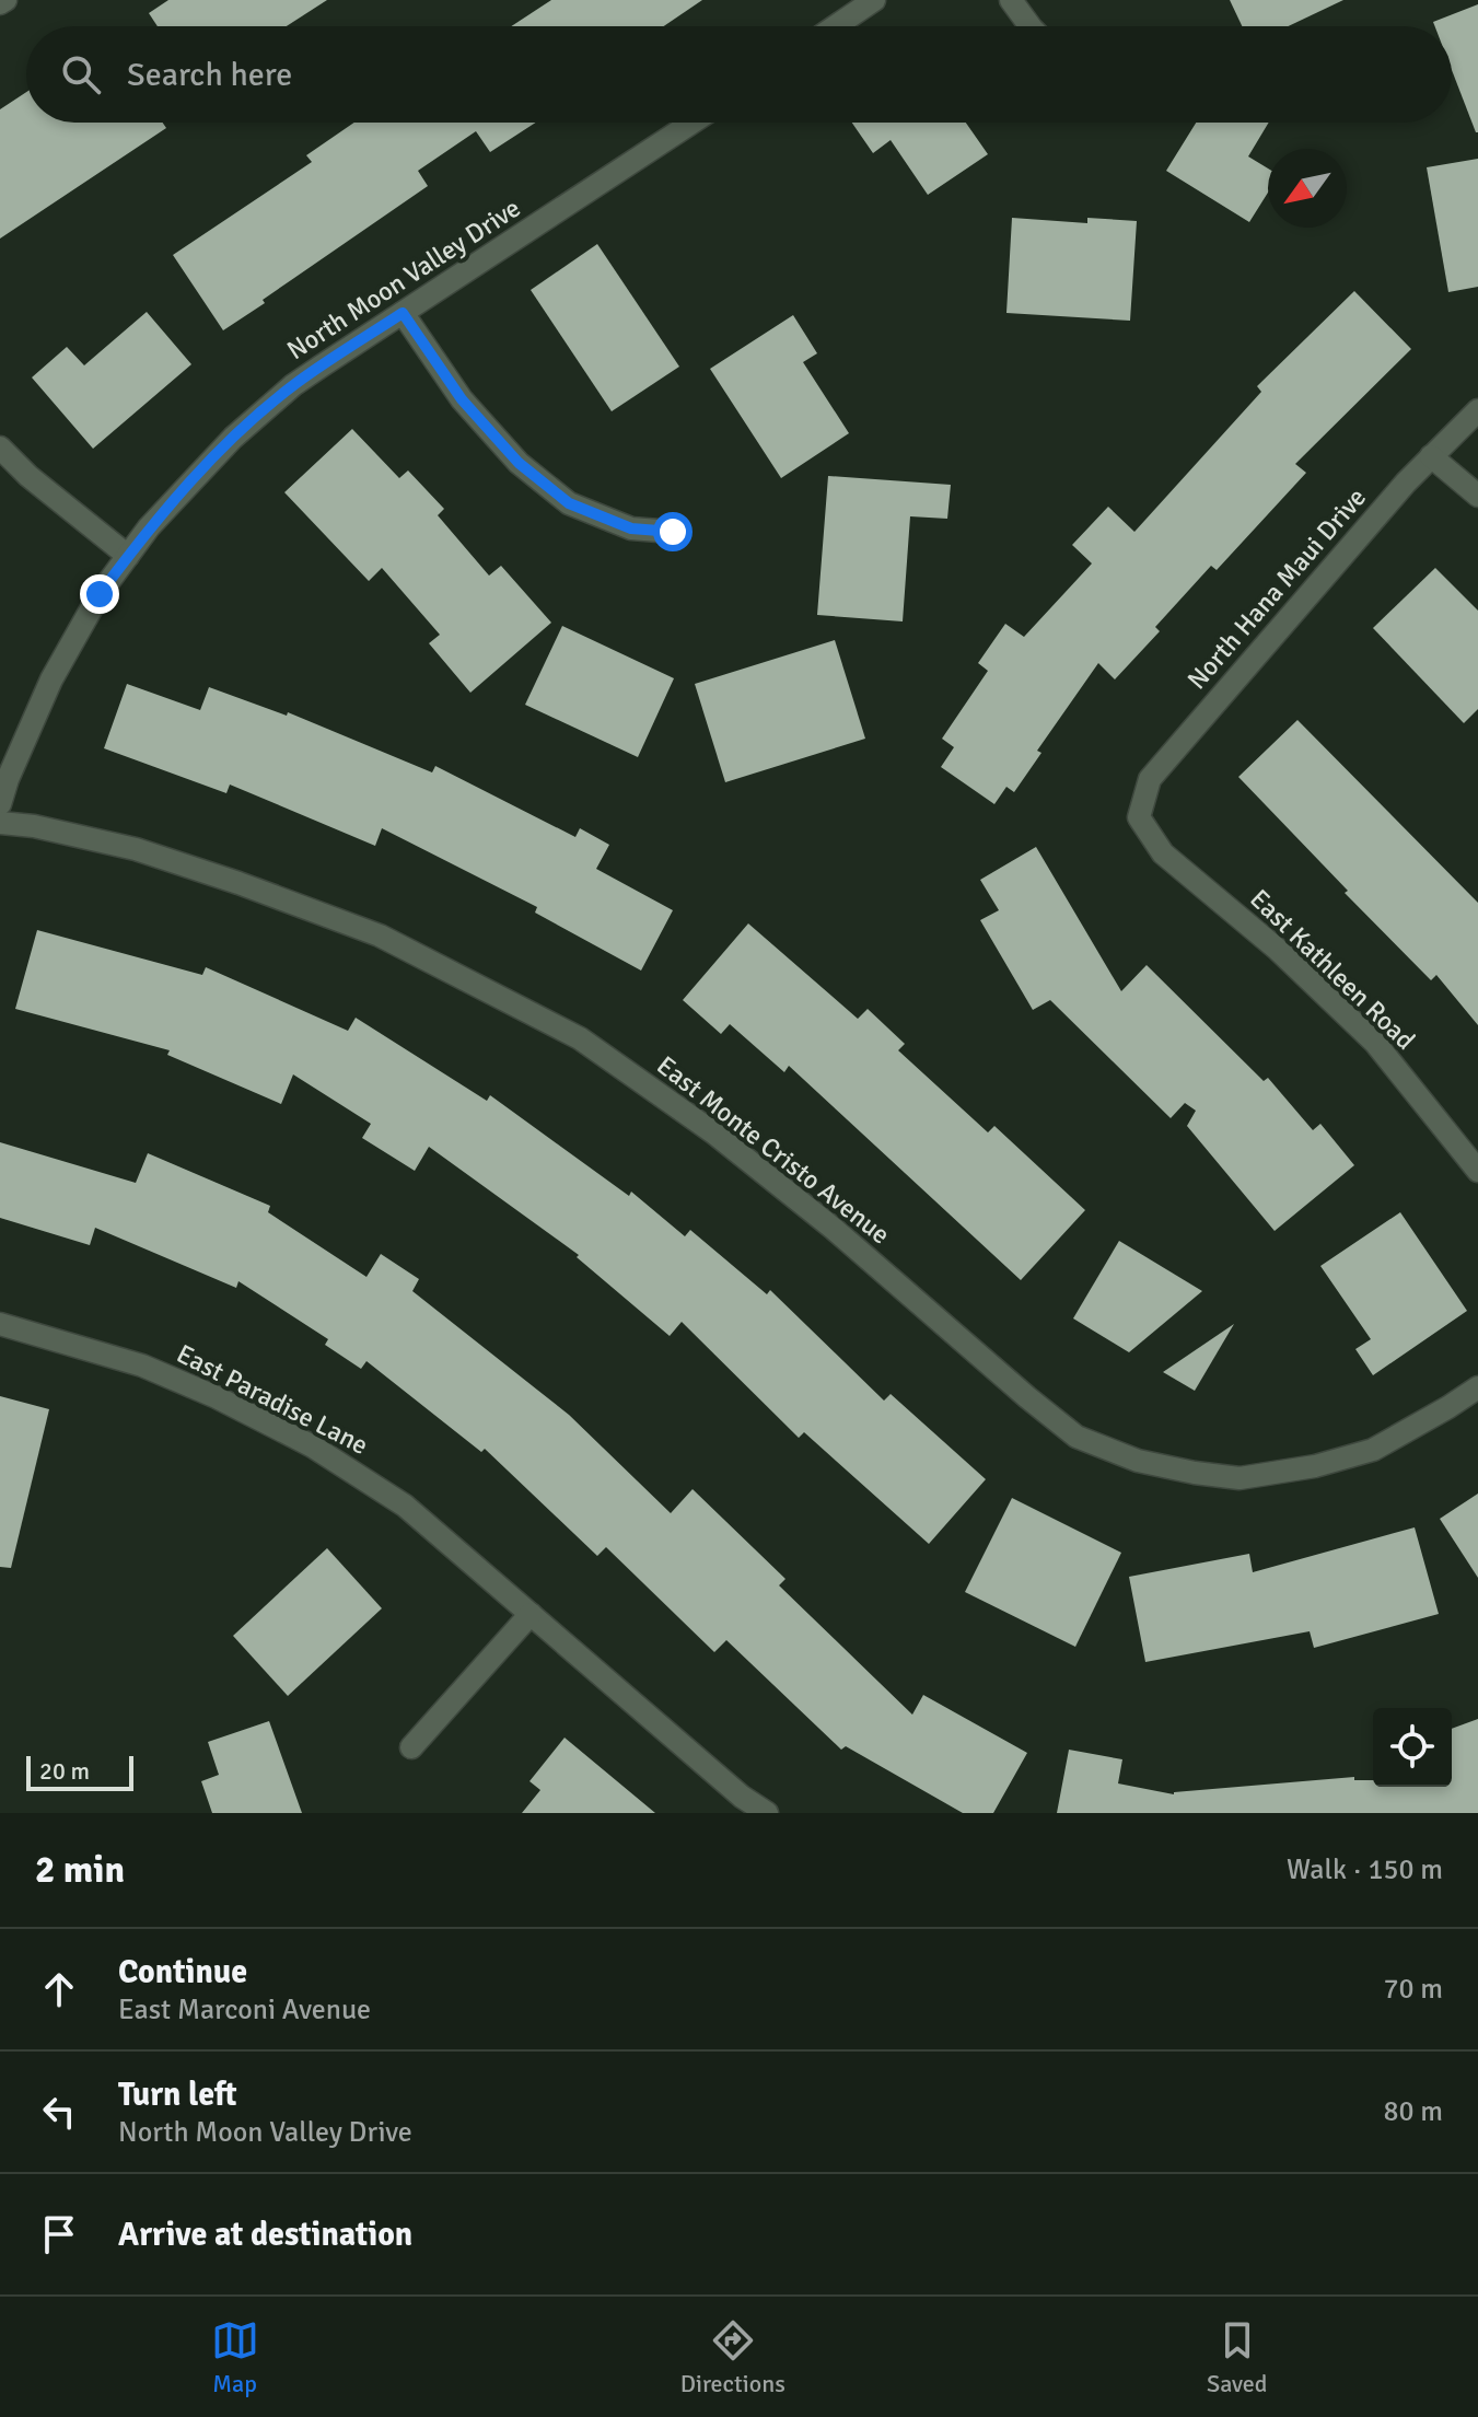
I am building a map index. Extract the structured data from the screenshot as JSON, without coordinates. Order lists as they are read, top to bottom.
{
  "streets": {
    "street": [
      "North Moon Valley Drive",
      "North Hana Maui Drive",
      "East Kathleen Road",
      "East Monte Cristo Avenue",
      "East Paradise Lane"
    ]
  },
  "crossings": [
    ["North Hana Maui Drive", "East Kathleen Road"]
  ],
  "scale_bar": "20 m",
  "north": "bottom left",
  "page": {
    "search": "Search here",
    "scale": "20 m",
    "heading": ["2 min", "Walk · 150 m"],
    "list": [
      ["Continue", "East Marconi Avenue", "70 m"],
      ["Turn left", "North Moon Valley Drive", "80 m"],
      "Arrive at destination"
    ],
    "nav": ["Map", "Directions", "Saved"]
  }
}
